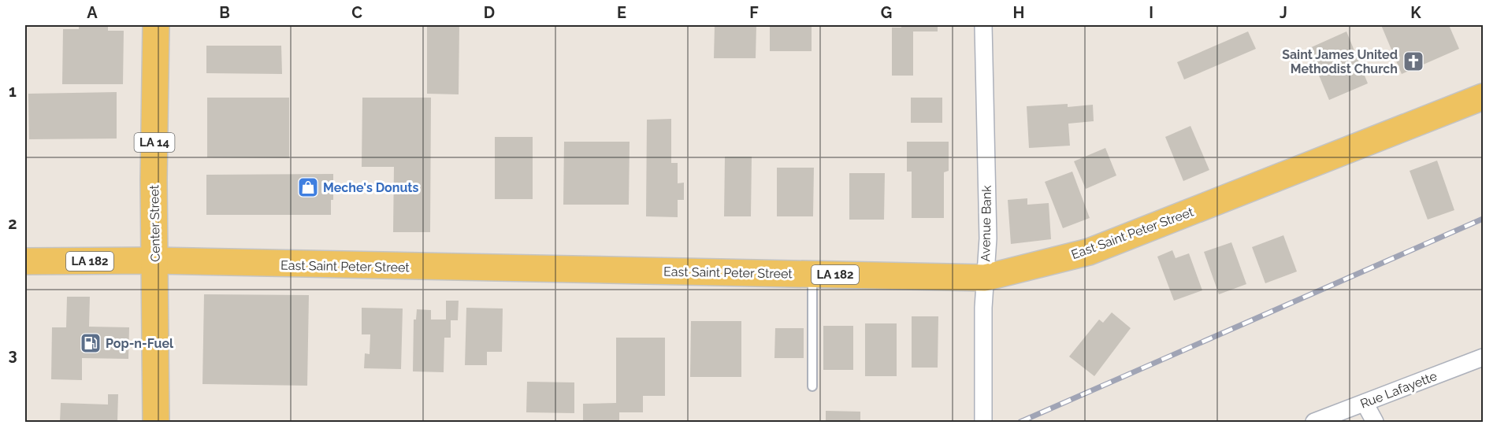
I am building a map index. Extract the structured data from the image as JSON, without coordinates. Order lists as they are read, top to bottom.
{
  "streets": {
    "main road": [
      "LA 14",
      "Center Street",
      "East Saint Peter Street",
      "LA 182"
    ],
    "street": ["Avenue Bank", "Rue Lafayette"]
  },
  "crossings": [
    ["Center Street", "East Saint Peter Street"],
    ["Avenue Bank", "East Saint Peter Street"]
  ],
  "places": {
    "church": ["Saint James United Methodist Church"],
    "shop": ["Meche's Donuts"],
    "fuel station": ["Pop-n-Fuel"]
  },
  "grid": {
    "columns": [
      "A",
      "B",
      "C",
      "D",
      "E",
      "F",
      "G",
      "H",
      "I",
      "J",
      "K"
    ],
    "rows": ["1", "2", "3"]
  }
}
